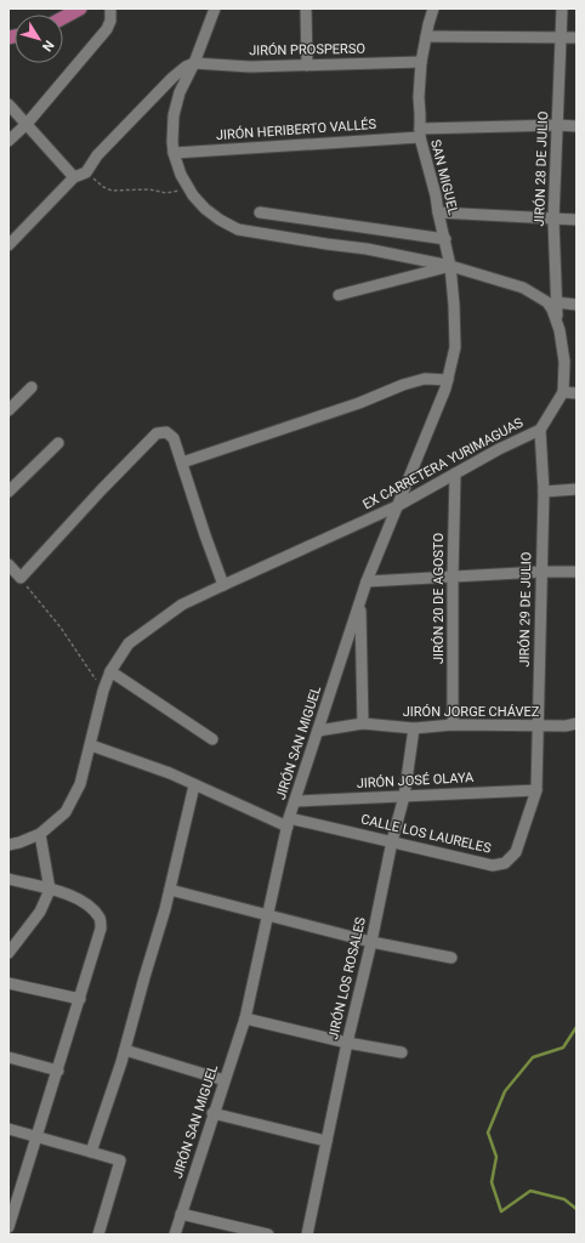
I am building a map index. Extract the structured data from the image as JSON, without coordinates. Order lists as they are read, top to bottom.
{
  "streets": {
    "street": [
      "JIRÓN PROSPERSO",
      "JIRÓN HERIBERTO VALLÉS",
      "JIRÓN 28 DE JULIO",
      "SAN MIGUEL",
      "EX CARRETERA YURIMAGUAS",
      "JIRÓN 20 DE AGOSTO",
      "JIRÓN 29 DE JULIO",
      "JIRÓN JORGE CHÁVEZ",
      "JIRÓN SAN MIGUEL",
      "JIRÓN JOSÉ OLAYA",
      "CALLE LOS LAURELES",
      "JIRÓN LOS ROSALES"
    ]
  },
  "crossings": [
    ["JIRÓN PROSPERSO", "SAN MIGUEL"],
    ["JIRÓN PROSPERSO", "EX CARRETERA YURIMAGUAS"],
    ["JIRÓN HERIBERTO VALLÉS", "JIRÓN 28 DE JULIO"],
    ["JIRÓN HERIBERTO VALLÉS", "SAN MIGUEL"],
    ["JIRÓN HERIBERTO VALLÉS", "EX CARRETERA YURIMAGUAS"],
    ["JIRÓN 28 DE JULIO", "EX CARRETERA YURIMAGUAS"],
    ["SAN MIGUEL", "EX CARRETERA YURIMAGUAS"],
    ["SAN MIGUEL", "JIRÓN SAN MIGUEL"],
    ["EX CARRETERA YURIMAGUAS", "JIRÓN 20 DE AGOSTO"],
    ["EX CARRETERA YURIMAGUAS", "JIRÓN 29 DE JULIO"],
    ["EX CARRETERA YURIMAGUAS", "JIRÓN SAN MIGUEL"],
    ["EX CARRETERA YURIMAGUAS", "CALLE LOS LAURELES"],
    ["JIRÓN 20 DE AGOSTO", "JIRÓN JORGE CHÁVEZ"],
    ["JIRÓN 29 DE JULIO", "JIRÓN JORGE CHÁVEZ"],
    ["JIRÓN 29 DE JULIO", "JIRÓN JOSÉ OLAYA"],
    ["JIRÓN 29 DE JULIO", "CALLE LOS LAURELES"],
    ["JIRÓN JORGE CHÁVEZ", "JIRÓN SAN MIGUEL"],
    ["JIRÓN JORGE CHÁVEZ", "JIRÓN LOS ROSALES"],
    ["JIRÓN SAN MIGUEL", "JIRÓN JOSÉ OLAYA"],
    ["JIRÓN SAN MIGUEL", "CALLE LOS LAURELES"],
    ["JIRÓN JOSÉ OLAYA", "CALLE LOS LAURELES"],
    ["JIRÓN JOSÉ OLAYA", "JIRÓN LOS ROSALES"],
    ["CALLE LOS LAURELES", "JIRÓN LOS ROSALES"]
  ],
  "north": "bottom right"
}
